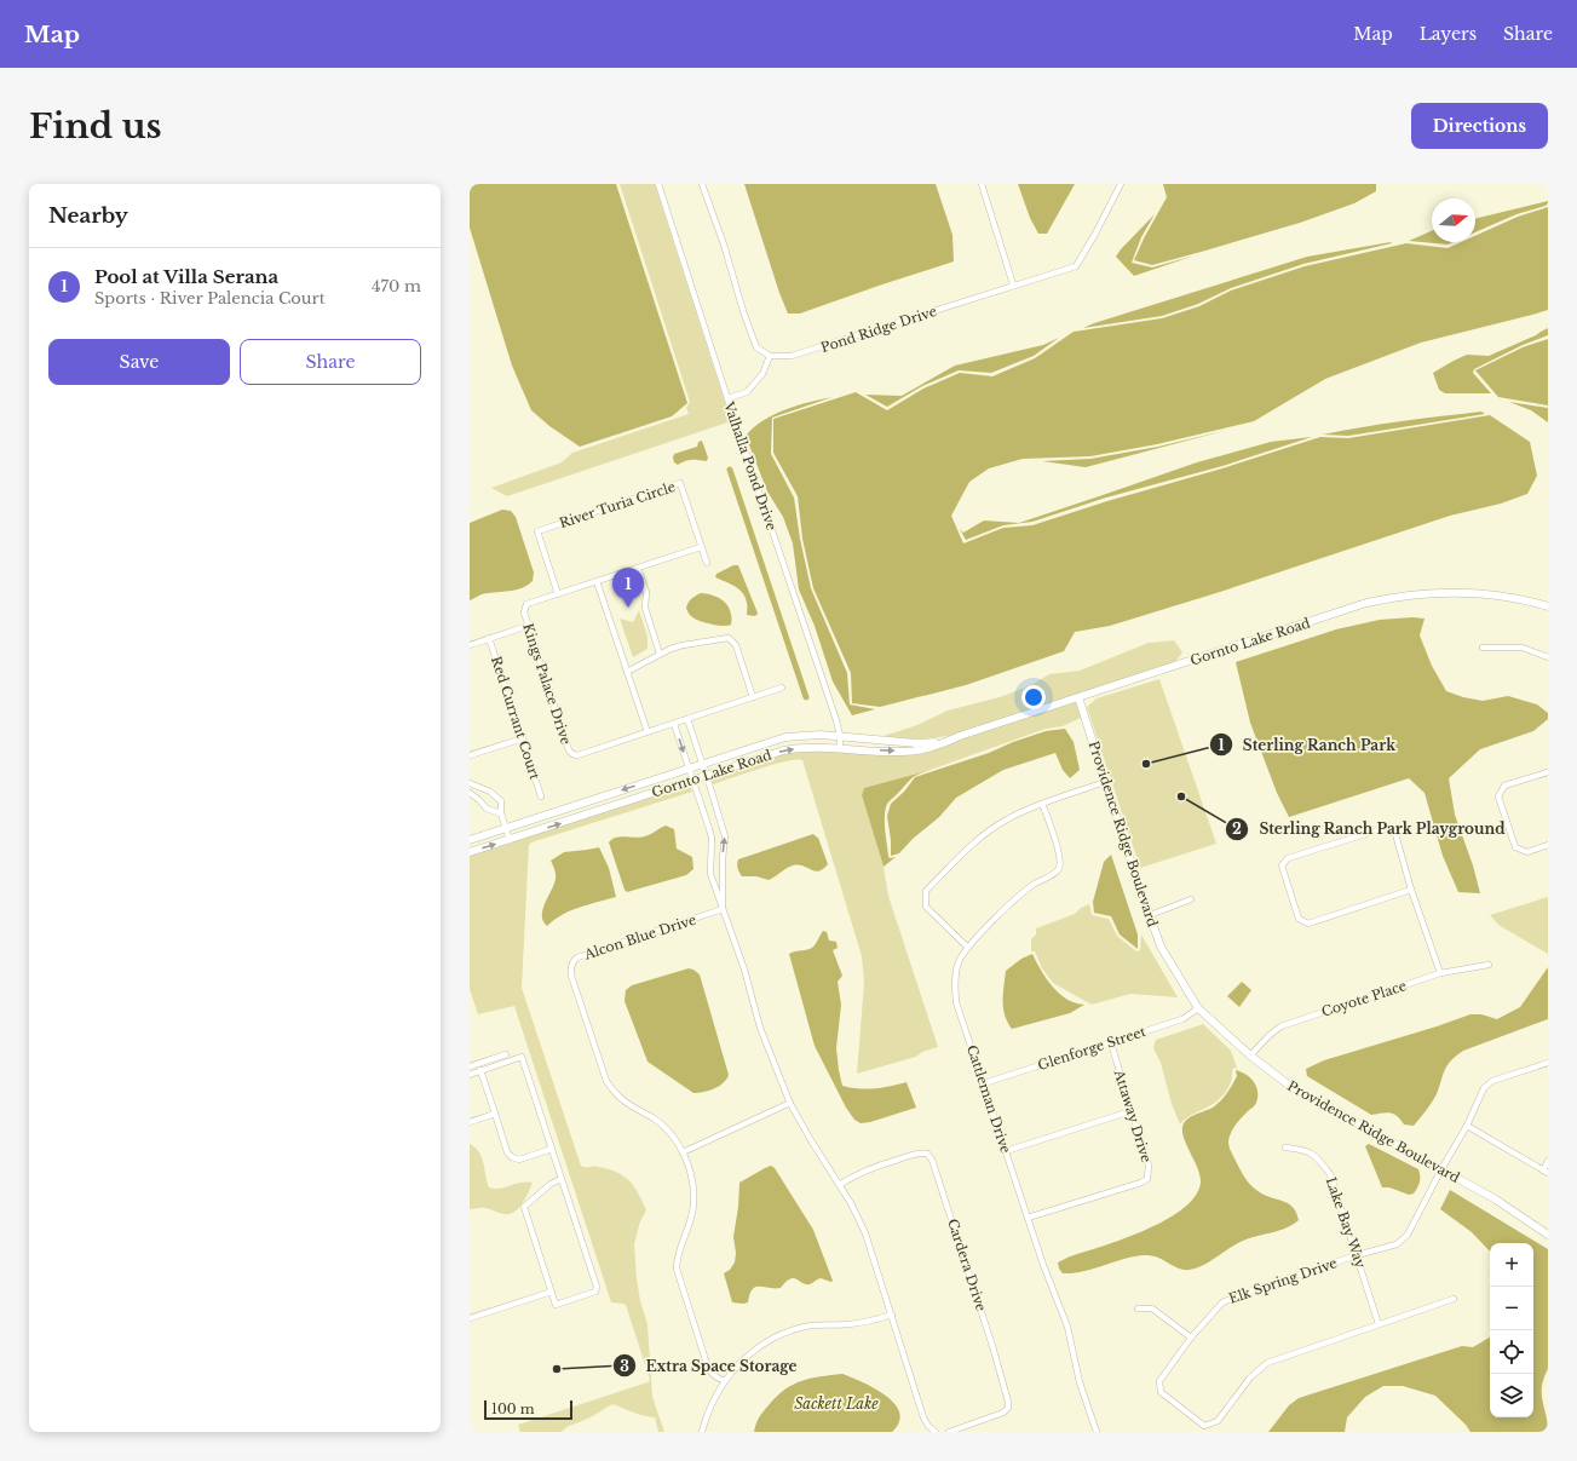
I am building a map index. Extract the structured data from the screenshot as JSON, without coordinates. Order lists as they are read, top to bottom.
{
  "streets": {
    "street": [
      "Pond Ridge Drive",
      "Valhalla Pond Drive",
      "River Turia Circle",
      "Gornto Lake Road",
      "Kings Palace Drive",
      "Red Currant Court",
      "Providence Ridge Boulevard",
      "Alcon Blue Drive",
      "Coyote Place",
      "Glenforge Street",
      "Cattleman Drive",
      "Attaway Drive",
      "Lake Bay Way",
      "Cardera Drive",
      "Elk Spring Drive"
    ]
  },
  "crossings": [
    ["Valhalla Pond Drive", "Gornto Lake Road"],
    ["River Turia Circle", "Kings Palace Drive"],
    ["Gornto Lake Road", "Providence Ridge Boulevard"],
    ["Providence Ridge Boulevard", "Coyote Place"],
    ["Providence Ridge Boulevard", "Glenforge Street"],
    ["Providence Ridge Boulevard", "Elk Spring Drive"],
    ["Glenforge Street", "Cattleman Drive"],
    ["Glenforge Street", "Attaway Drive"],
    ["Cattleman Drive", "Attaway Drive"],
    ["Lake Bay Way", "Elk Spring Drive"]
  ],
  "water": ["Sackett Lake"],
  "places": ["Sterling Ranch Park", "Sterling Ranch Park Playground", "Extra Space Storage"],
  "scale_bar": "100 m",
  "north": "right",
  "page": {
    "header": "Map",
    "nav": ["Map", "Layers", "Share"],
    "buttons": [
      "Directions",
      ["Save", "Share"]
    ],
    "title": "Find us",
    "heading": "Nearby",
    "list": [
      {
        "mark": "1",
        "name": "Pool at Villa Serana",
        "note": "Sports · River Palencia Court",
        "value": "470 m"
      }
    ],
    "pins": "1",
    "map_buttons": ["+", "−"],
    "scale": "100 m"
  }
}
